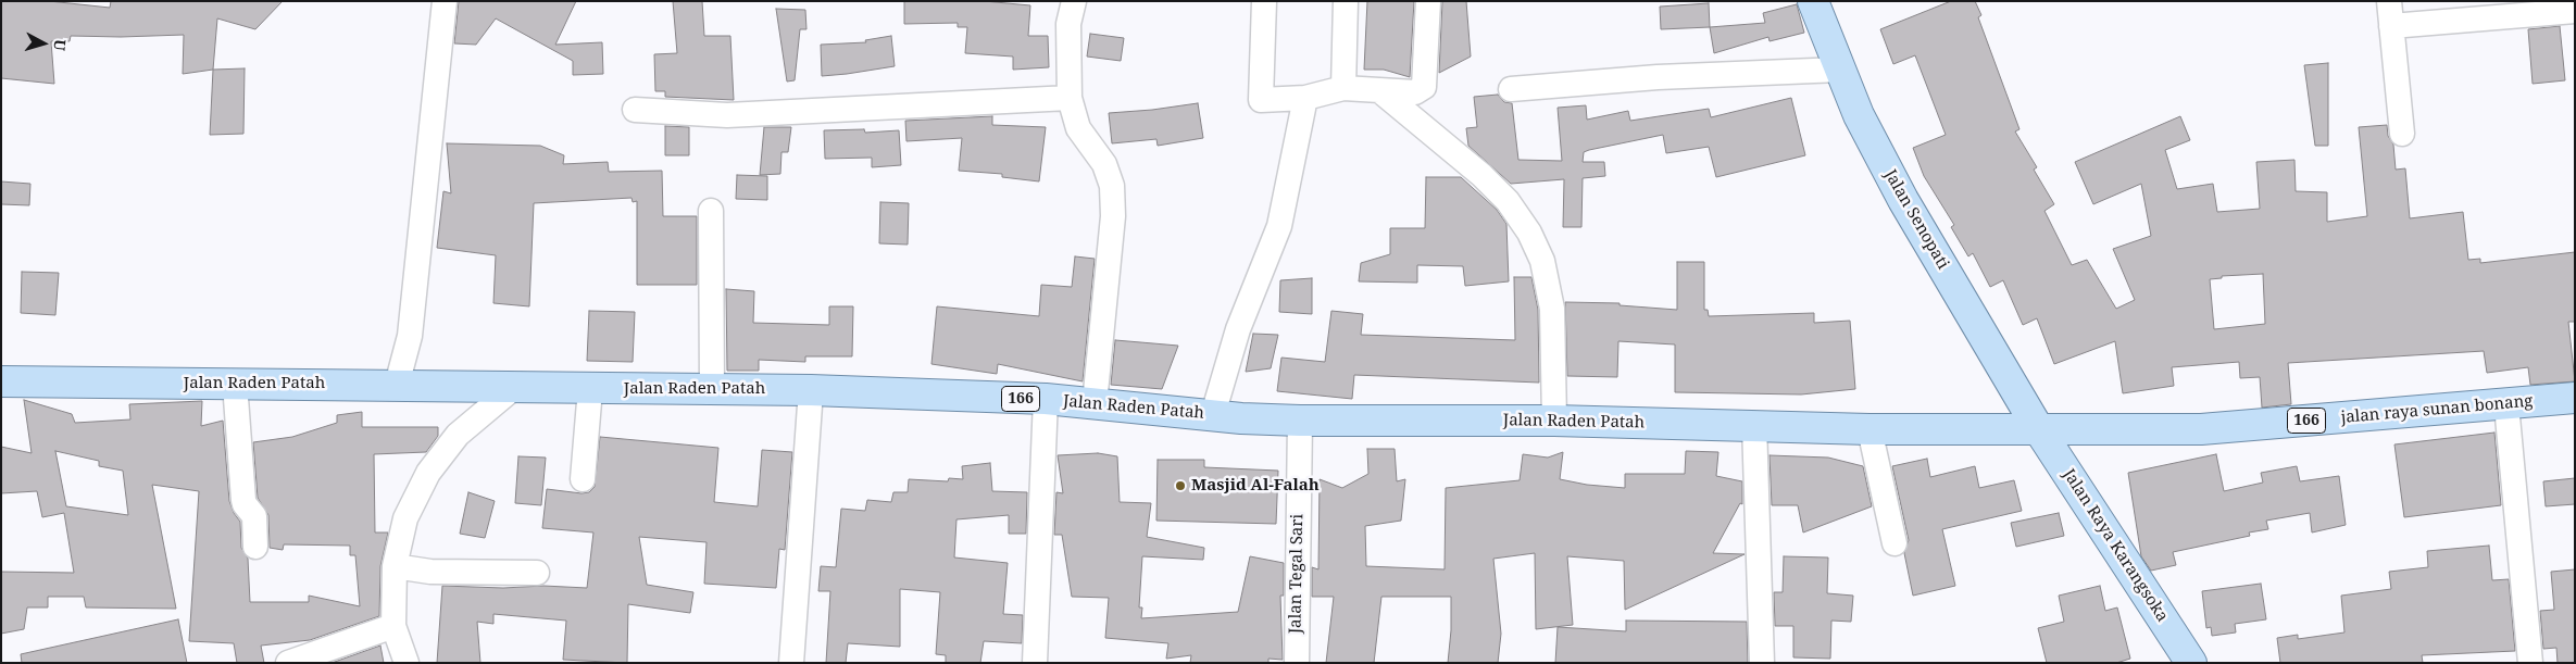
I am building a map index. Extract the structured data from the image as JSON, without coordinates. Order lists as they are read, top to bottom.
{
  "streets": {
    "main road": [
      "Jalan Senopati",
      "Jalan Raden Patah",
      "166",
      "jalan raya sunan bonang",
      "Jalan Raya Karangsoka"
    ],
    "street": ["Jalan Tegal Sari"]
  },
  "crossings": [
    ["Jalan Senopati", "Jalan Raden Patah"],
    ["Jalan Senopati", "jalan raya sunan bonang"],
    ["Jalan Senopati", "Jalan Raya Karangsoka"],
    ["Jalan Raden Patah", "jalan raya sunan bonang"],
    ["Jalan Raden Patah", "Jalan Raya Karangsoka"],
    ["Jalan Raden Patah", "Jalan Tegal Sari"],
    ["jalan raya sunan bonang", "Jalan Raya Karangsoka"]
  ],
  "places": ["Masjid Al-Falah"],
  "north": "right"
}
